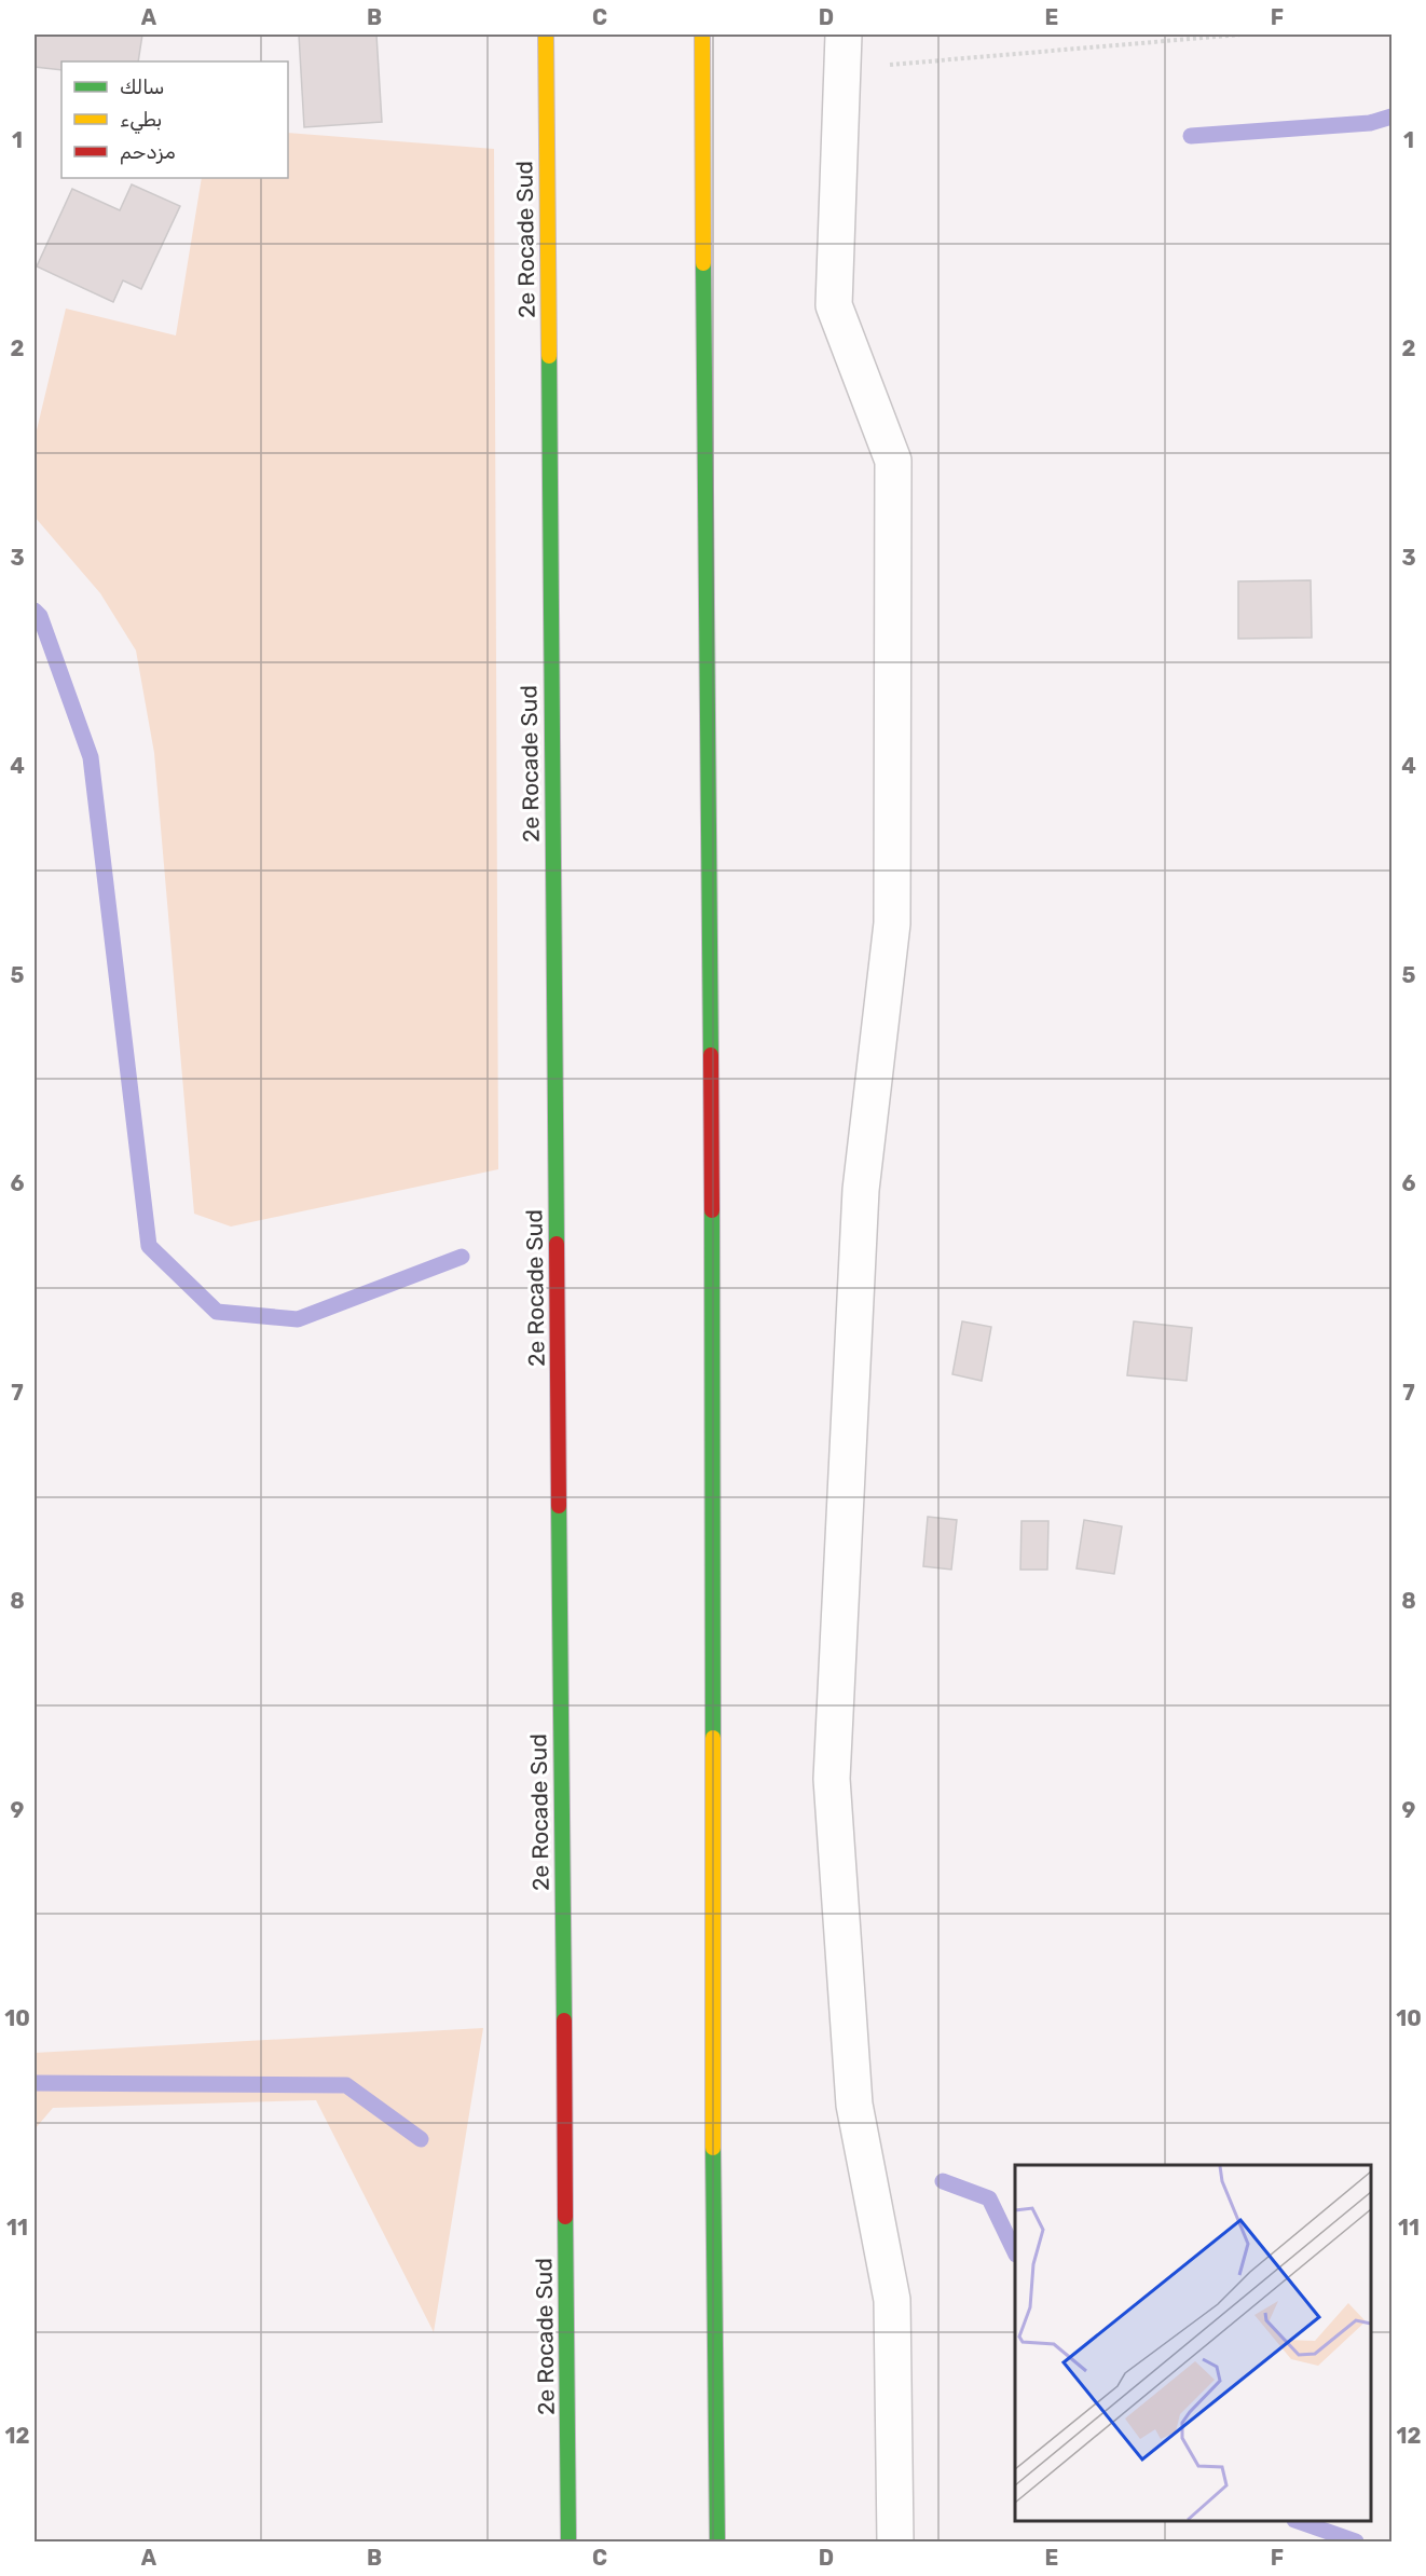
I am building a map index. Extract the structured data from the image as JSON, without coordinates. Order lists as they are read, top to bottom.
{
  "streets": {
    "highway": ["2e Rocade Sud"]
  },
  "legend": ["سالك", "بطيء", "مزدحم"],
  "grid": {
    "columns": [
      "A",
      "B",
      "C",
      "D",
      "E",
      "F"
    ],
    "rows": [
      "1",
      "2",
      "3",
      "4",
      "5",
      "6",
      "7",
      "8",
      "9",
      "10",
      "11",
      "12"
    ]
  }
}
